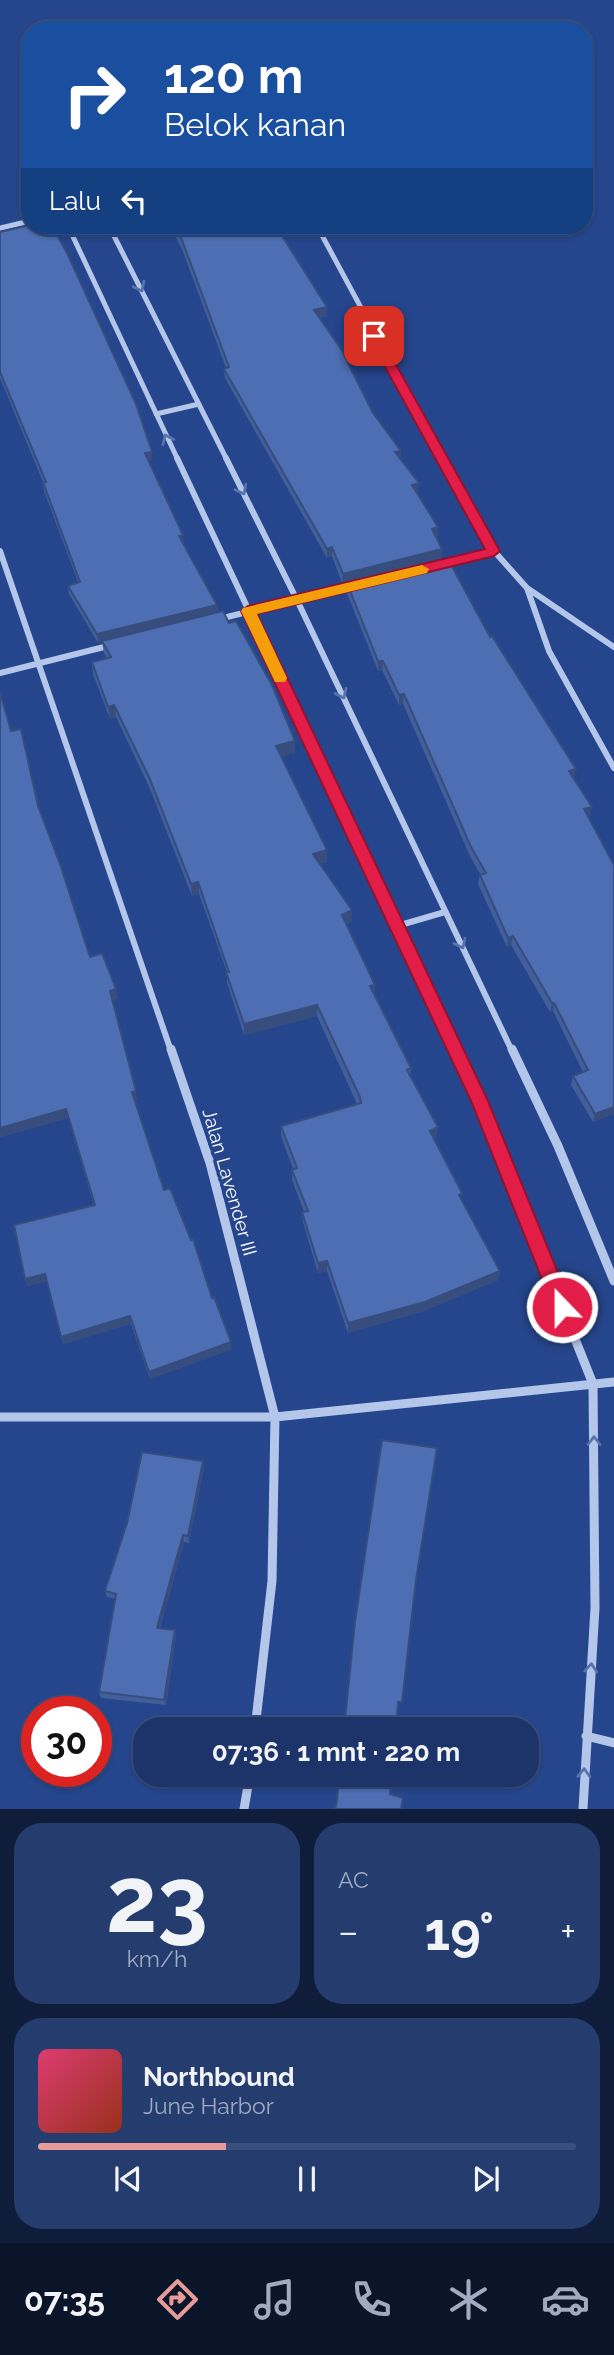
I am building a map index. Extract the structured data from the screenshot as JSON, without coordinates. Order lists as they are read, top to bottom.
{
  "streets": {
    "street": ["Jalan Lavender III"]
  },
  "page": {
    "turn": ["120 m", "Belok kanan"],
    "then": "Lalu",
    "limit": "30",
    "trip": "07:36 · 1 mnt · 220 m",
    "tile": [
      ["23", "km/h"],
      "AC"
    ],
    "heat": ["−", "19°", "+"],
    "song": ["Northbound", "June Harbor"],
    "tabs": "07:35"
  }
}
